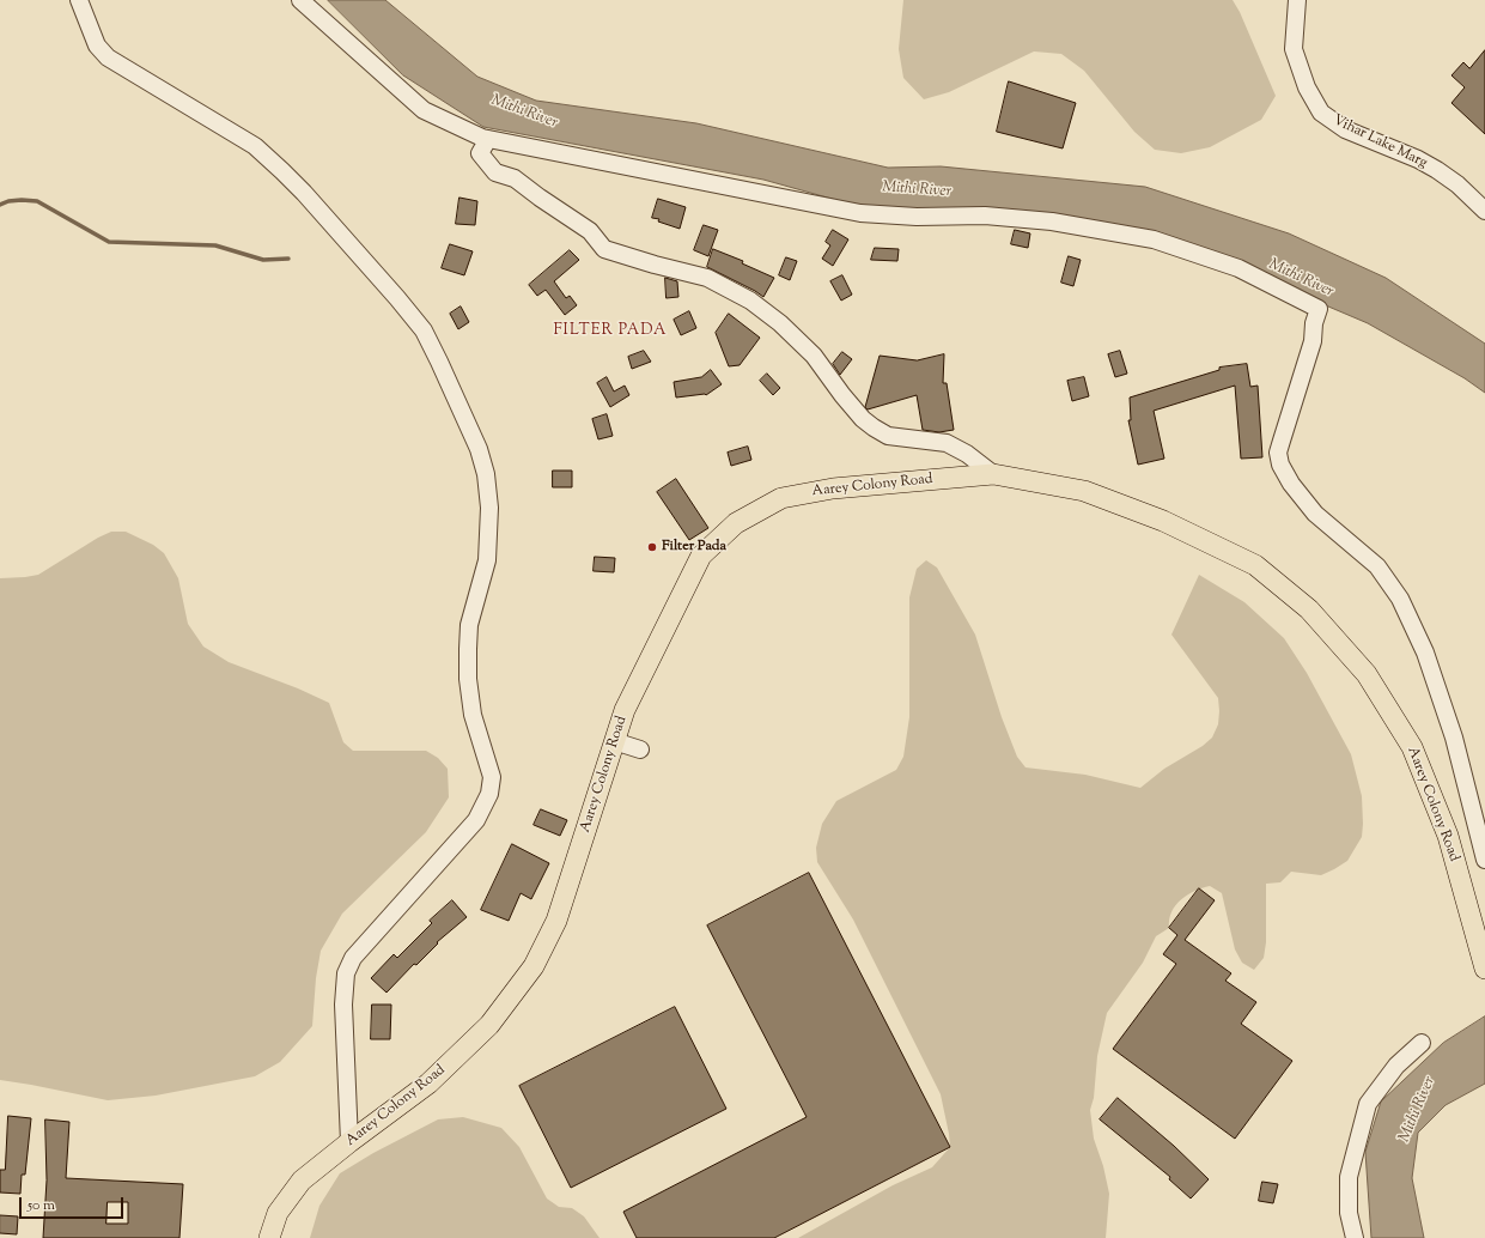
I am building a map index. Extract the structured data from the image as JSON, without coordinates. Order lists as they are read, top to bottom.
{
  "streets": {
    "main road": ["Aarey Colony Road"],
    "street": ["Vihar Lake Marg"]
  },
  "districts": ["FILTER PADA"],
  "water": ["Mithi River"],
  "places": ["Filter Pada"],
  "scale_bar": "50 m"
}
